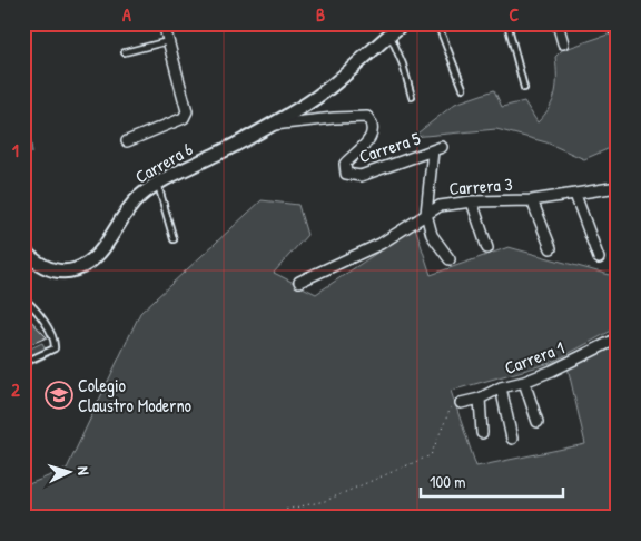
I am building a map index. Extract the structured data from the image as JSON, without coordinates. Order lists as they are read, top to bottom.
{
  "streets": {
    "street": [
      "Carrera 5",
      "Carrera 6",
      "Carrera 3",
      "Carrera 1"
    ]
  },
  "crossings": [
    ["Carrera 5", "Carrera 6"],
    ["Carrera 5", "Carrera 3"]
  ],
  "places": {
    "school or university": ["Colegio Claustro Moderno"]
  },
  "scale_bar": "100 m",
  "north": "right",
  "grid": {
    "columns": ["A", "B", "C"],
    "rows": ["1", "2"]
  }
}
